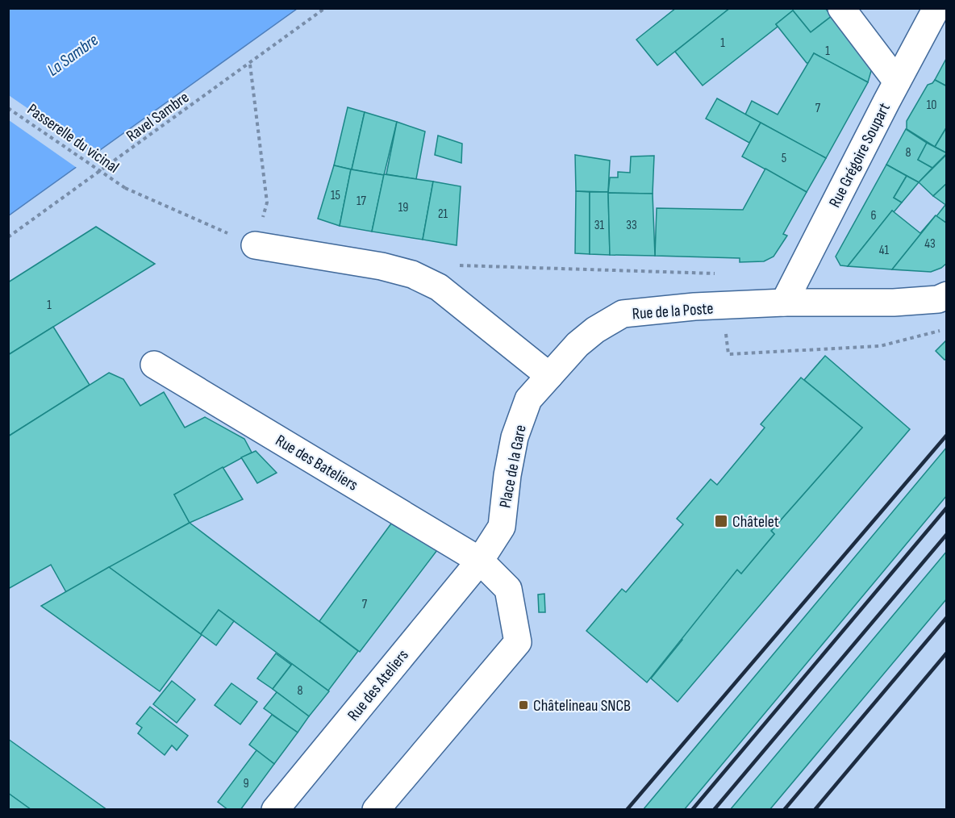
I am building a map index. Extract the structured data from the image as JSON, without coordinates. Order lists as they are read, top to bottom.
{
  "streets": {
    "street": [
      "Rue Grégoire Soupart",
      "Rue de la Poste",
      "Rue des Bateliers",
      "Place de la Gare",
      "Rue des Ateliers"
    ],
    "path": ["Ravel Sambre", "Passerelle du vicinal"]
  },
  "crossings": [
    ["Rue Grégoire Soupart", "Rue de la Poste"],
    ["Rue de la Poste", "Place de la Gare"],
    ["Rue des Bateliers", "Place de la Gare"],
    ["Rue des Bateliers", "Rue des Ateliers"],
    ["Place de la Gare", "Rue des Ateliers"]
  ],
  "water": ["La Sambre"],
  "places": {
    "transit": ["Châtelet", "Châtelineau SNCB"]
  },
  "house_numbers": [
    "1",
    "1",
    "10",
    "7",
    "8",
    "5",
    "15",
    "17",
    "19",
    "21",
    "6",
    "31",
    "33",
    "43",
    "41",
    "1",
    "7",
    "8",
    "9"
  ]
}
